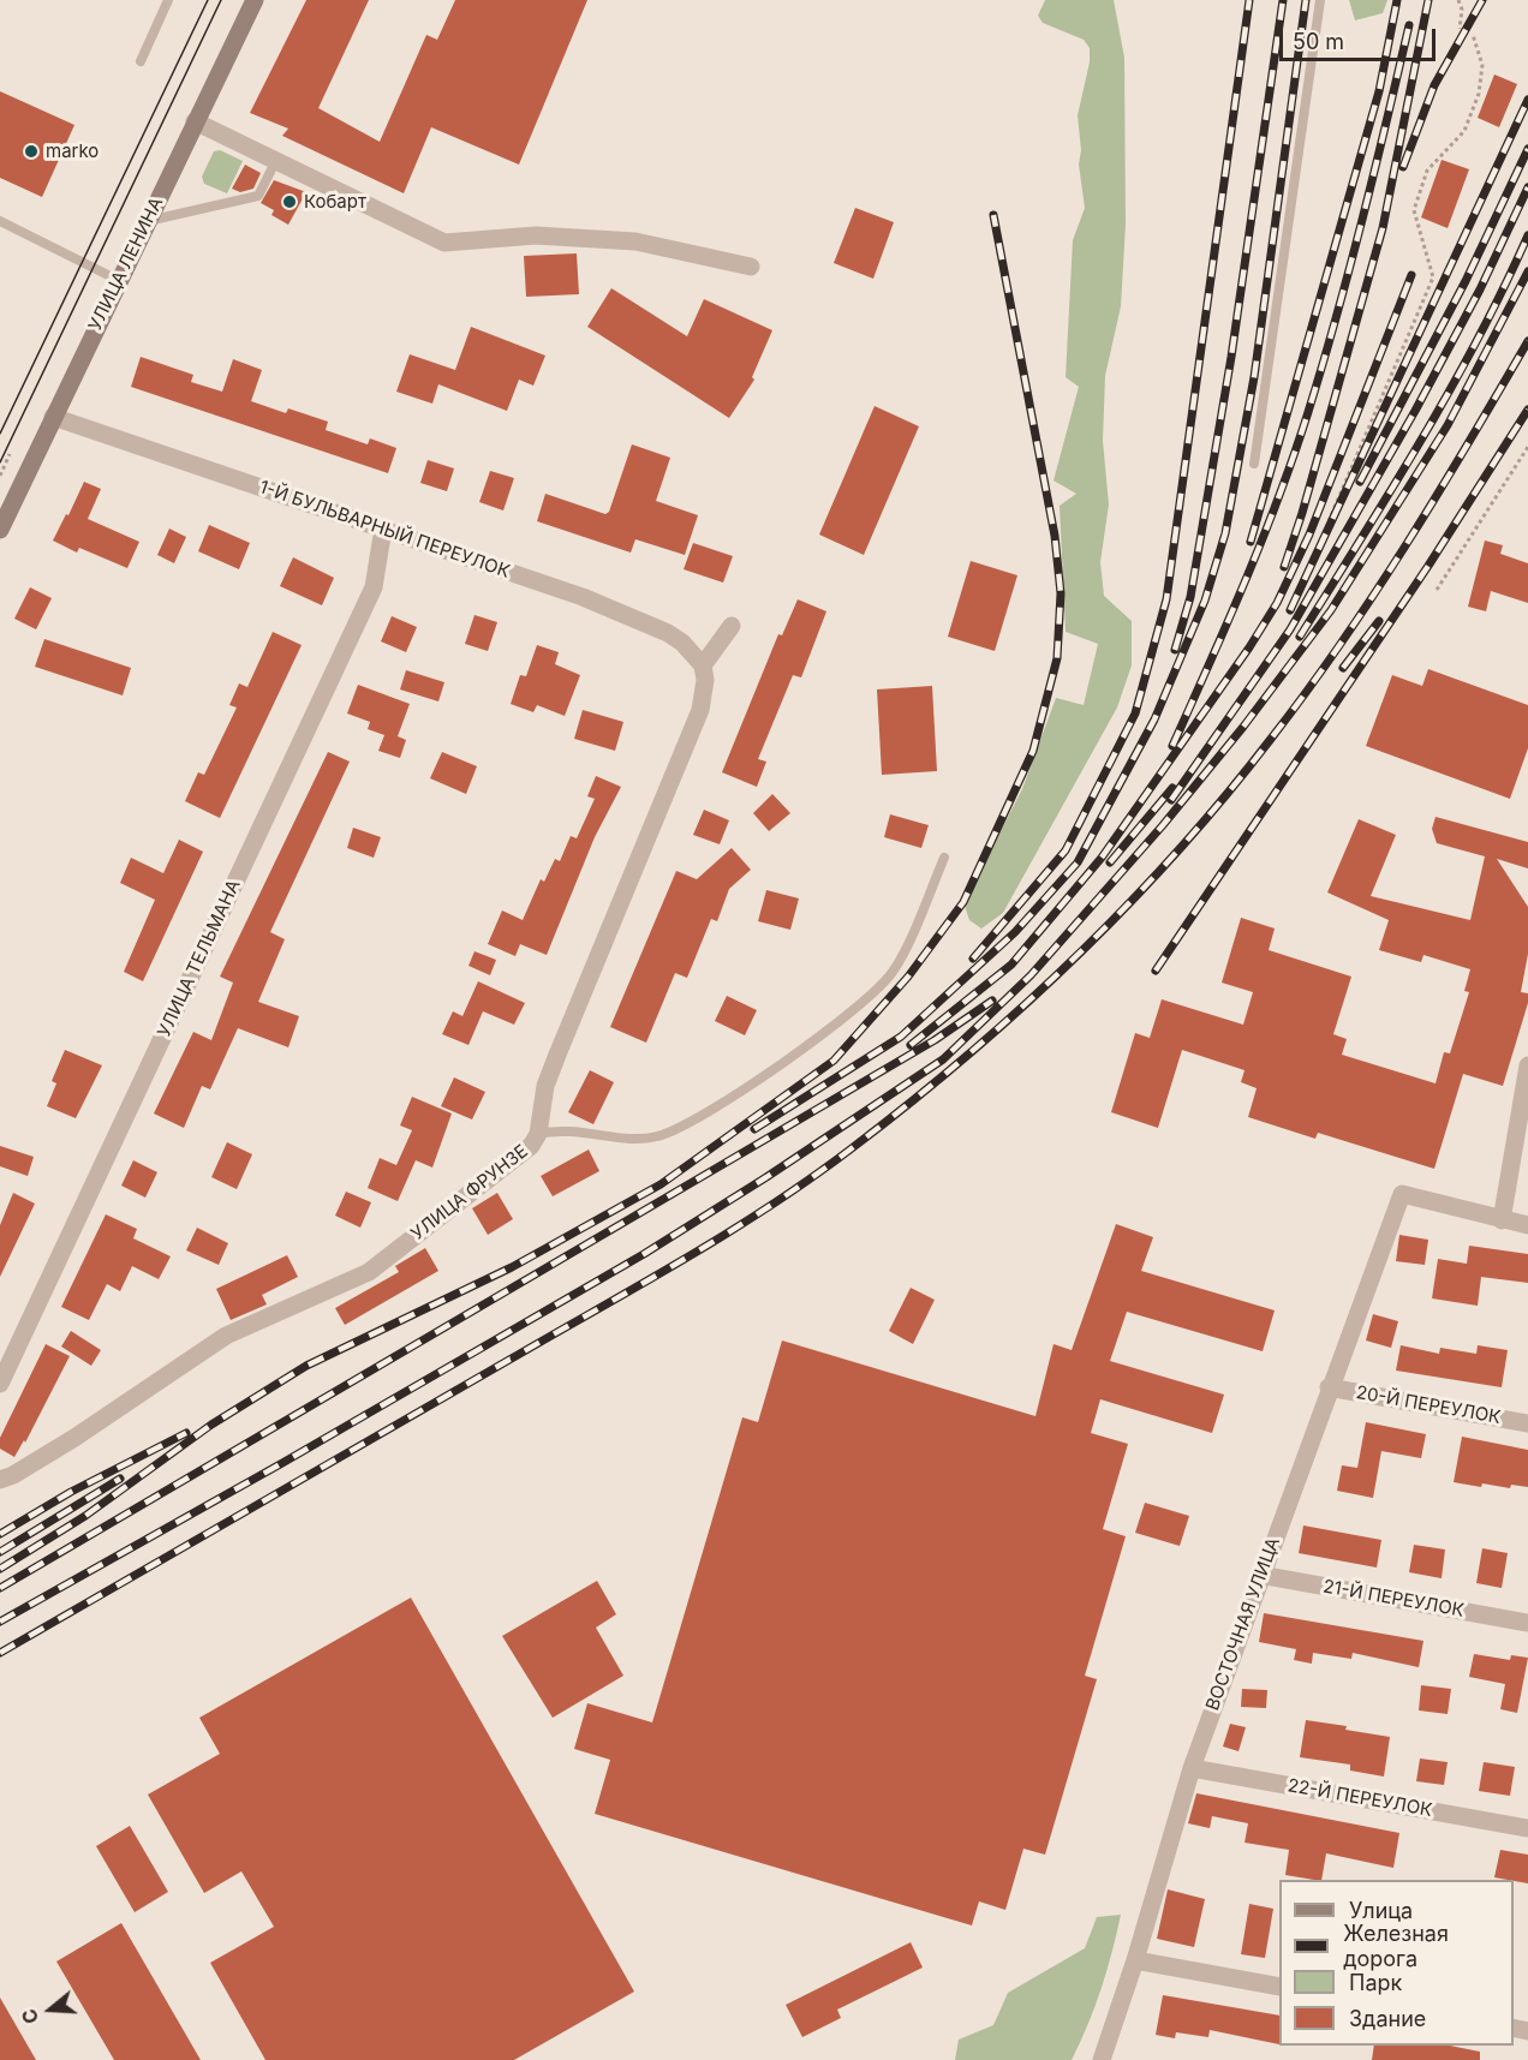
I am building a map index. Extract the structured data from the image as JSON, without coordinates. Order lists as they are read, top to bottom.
{
  "streets": {
    "main road": ["УЛИЦА ЛЕНИНА"],
    "street": [
      "1-Й БУЛЬВАРНЫЙ ПЕРЕУЛОК",
      "УЛИЦА ТЕЛЬМАНА",
      "УЛИЦА ФРУНЗЕ",
      "20-Й ПЕРЕУЛОК",
      "21-Й ПЕРЕУЛОК",
      "ВОСТОЧНАЯ УЛИЦА",
      "22-Й ПЕРЕУЛОК"
    ]
  },
  "crossings": [
    ["УЛИЦА ЛЕНИНА", "1-Й БУЛЬВАРНЫЙ ПЕРЕУЛОК"],
    ["1-Й БУЛЬВАРНЫЙ ПЕРЕУЛОК", "УЛИЦА ТЕЛЬМАНА"],
    ["1-Й БУЛЬВАРНЫЙ ПЕРЕУЛОК", "УЛИЦА ФРУНЗЕ"],
    ["20-Й ПЕРЕУЛОК", "ВОСТОЧНАЯ УЛИЦА"],
    ["21-Й ПЕРЕУЛОК", "ВОСТОЧНАЯ УЛИЦА"],
    ["ВОСТОЧНАЯ УЛИЦА", "22-Й ПЕРЕУЛОК"]
  ],
  "places": ["marko", "Кобарт"],
  "legend": [
    "Улица",
    "Железная дорога",
    "Парк",
    "Здание"
  ],
  "scale_bar": "50 m",
  "north": "left"
}
